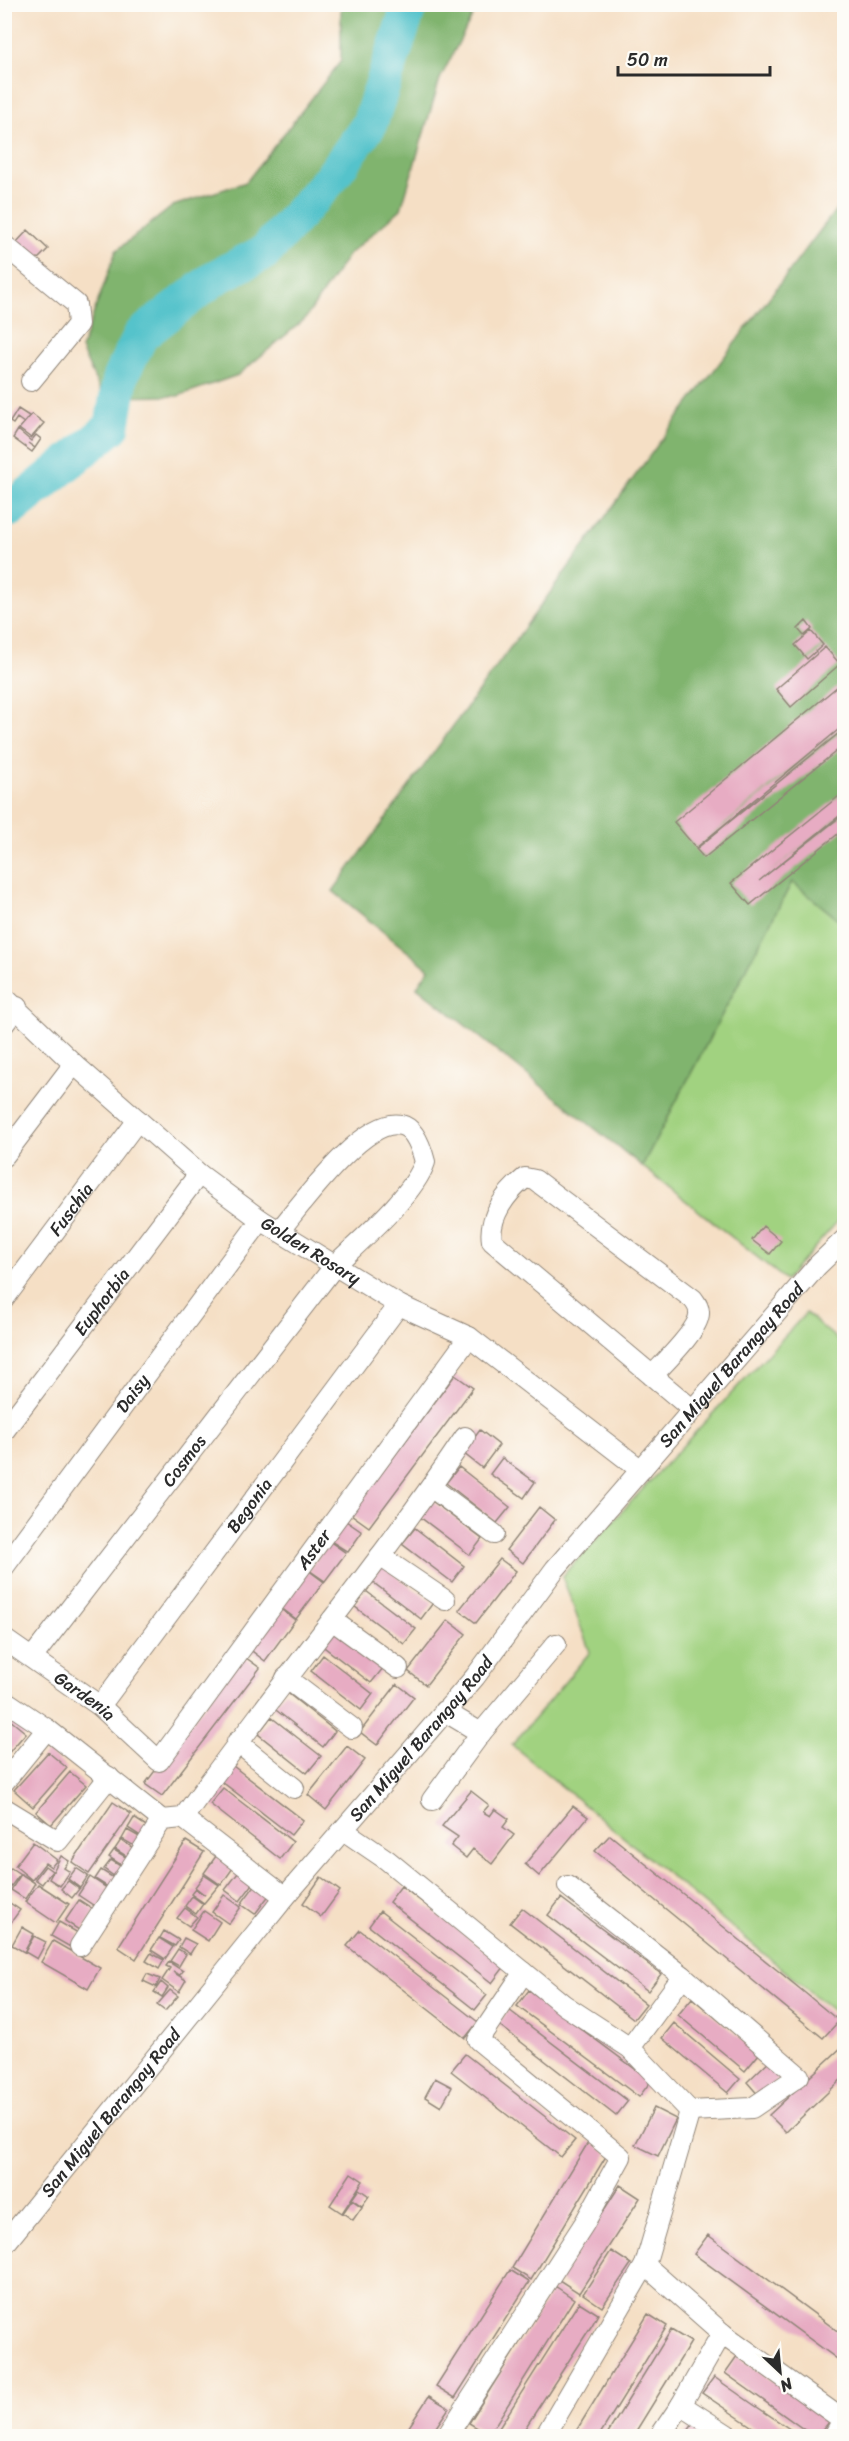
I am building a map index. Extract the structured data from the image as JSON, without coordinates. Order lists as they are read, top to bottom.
{
  "streets": {
    "street": [
      "Fuschia",
      "Golden Rosary",
      "Euphorbia",
      "San Miguel Barangay Road",
      "Daisy",
      "Cosmos",
      "Begonia",
      "Aster",
      "Gardenia"
    ]
  },
  "crossings": [
    ["Fuschia", "Golden Rosary"],
    ["Golden Rosary", "Euphorbia"],
    ["Golden Rosary", "San Miguel Barangay Road"],
    ["Golden Rosary", "Daisy"],
    ["Golden Rosary", "Cosmos"],
    ["Golden Rosary", "Begonia"],
    ["Golden Rosary", "Aster"],
    ["Cosmos", "Gardenia"],
    ["Begonia", "Gardenia"],
    ["Aster", "Gardenia"]
  ],
  "scale_bar": "50 m",
  "north": "bottom right"
}
